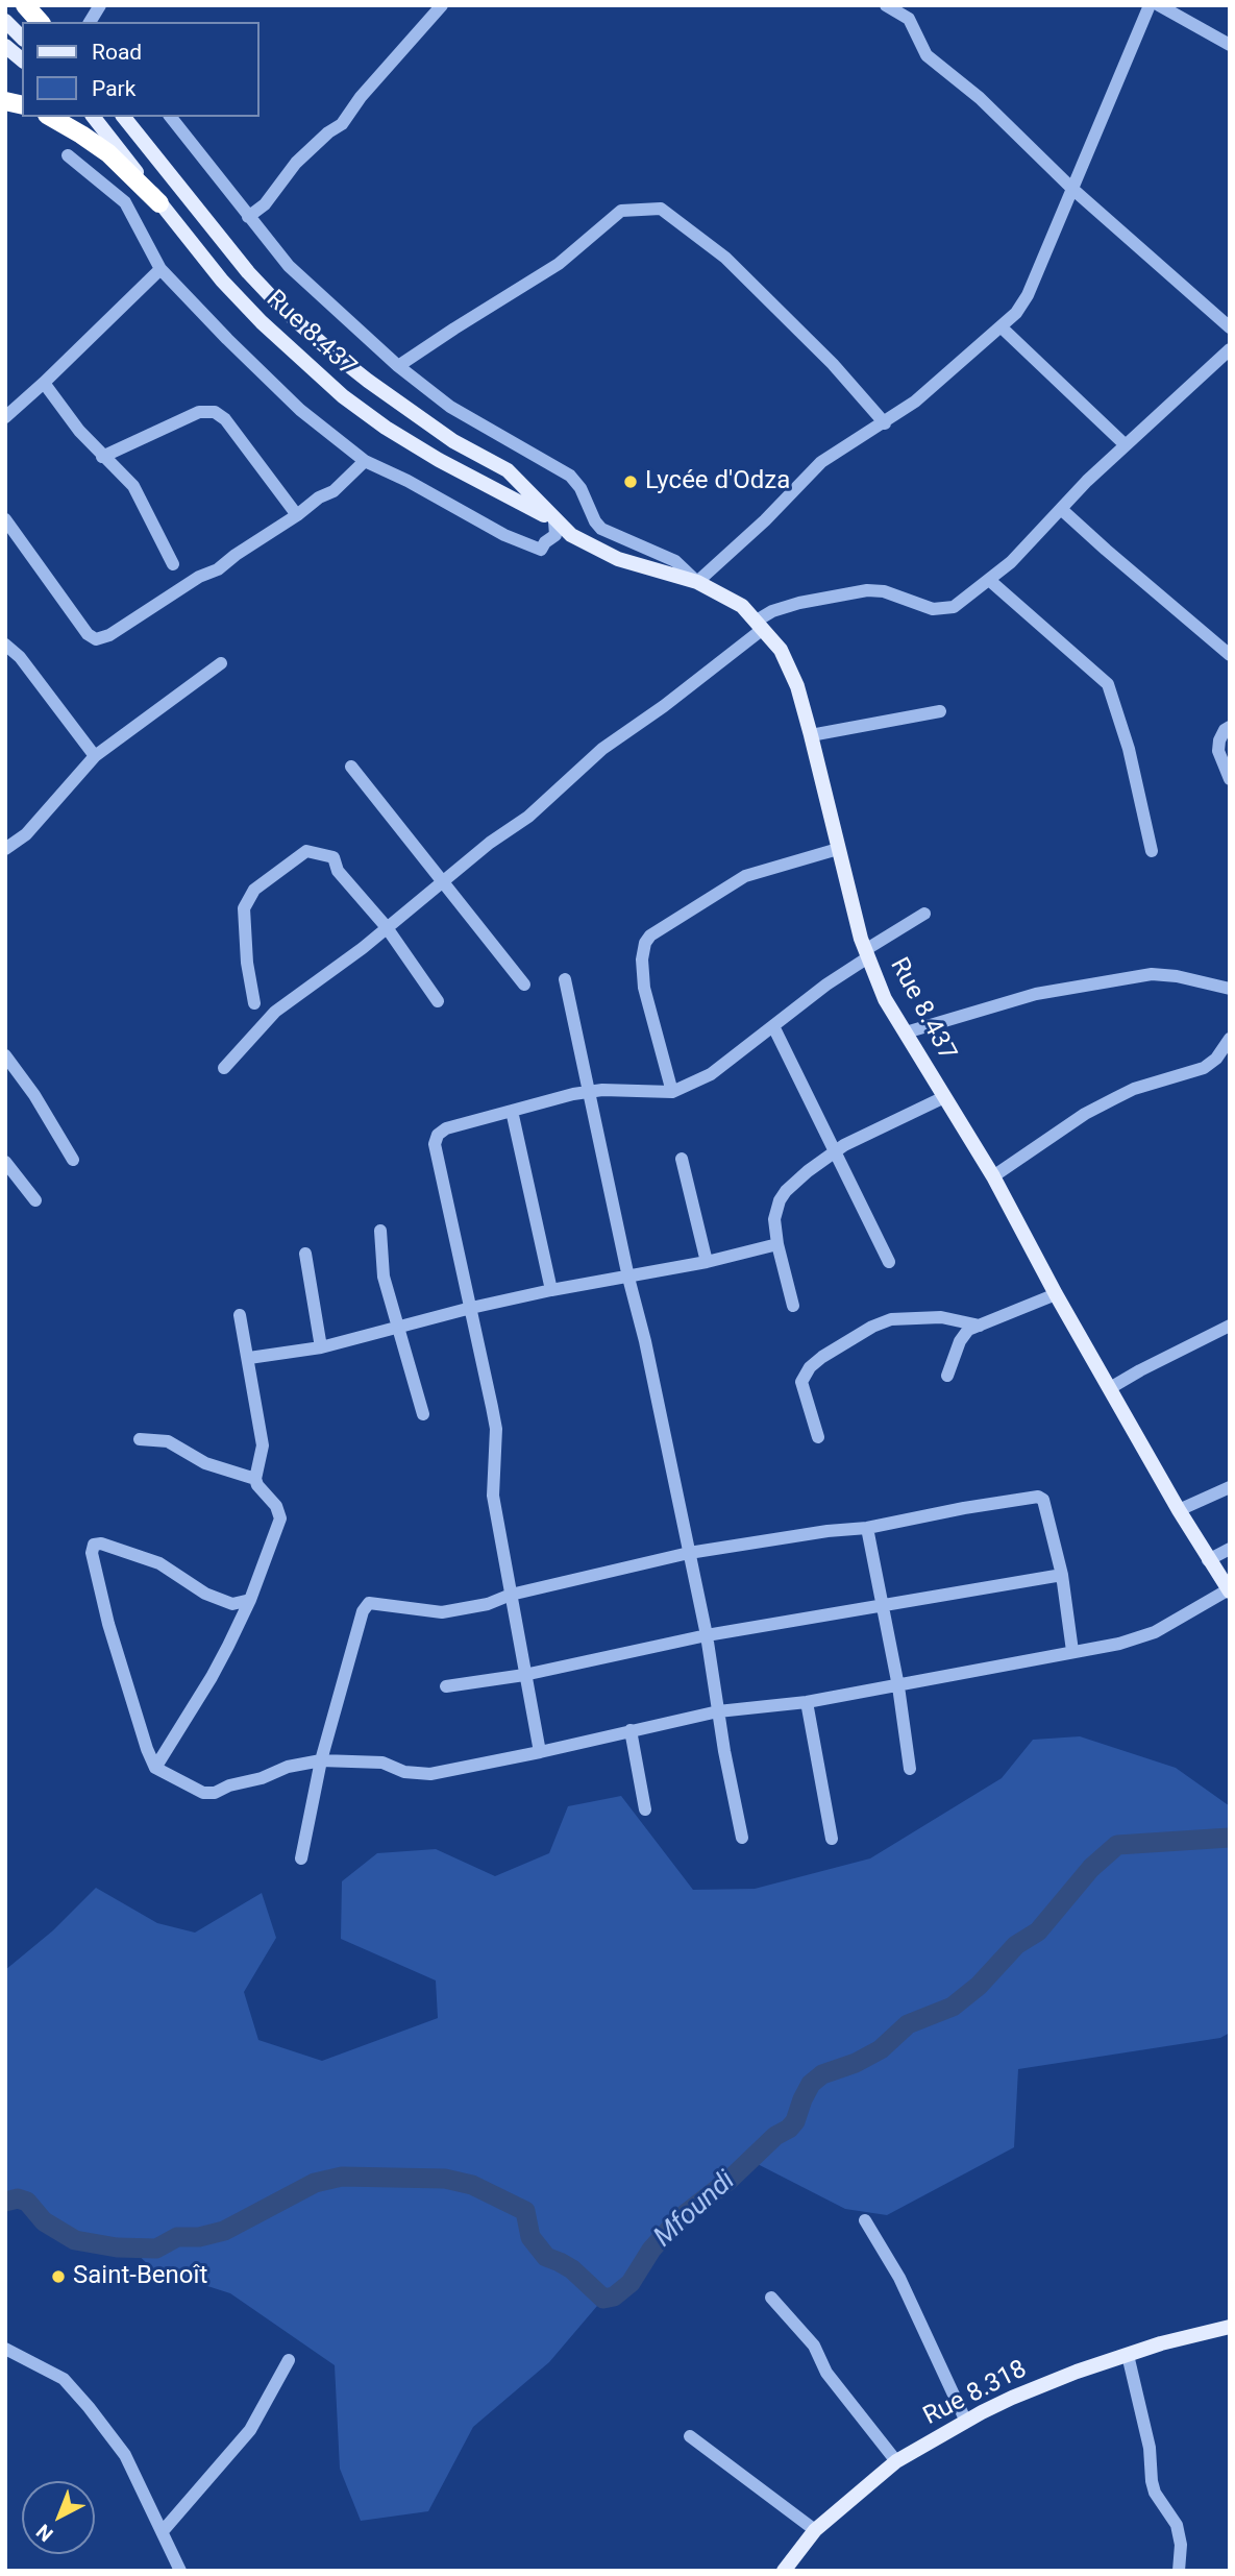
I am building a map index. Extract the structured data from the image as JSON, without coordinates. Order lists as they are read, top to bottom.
{
  "streets": {
    "main road": ["Rue 8.437", "Rue 8.318"]
  },
  "water": ["Mfoundi"],
  "places": ["Lycée d'Odza", "Saint-Benoît"],
  "legend": ["Road", "Park"],
  "north": "bottom left"
}
